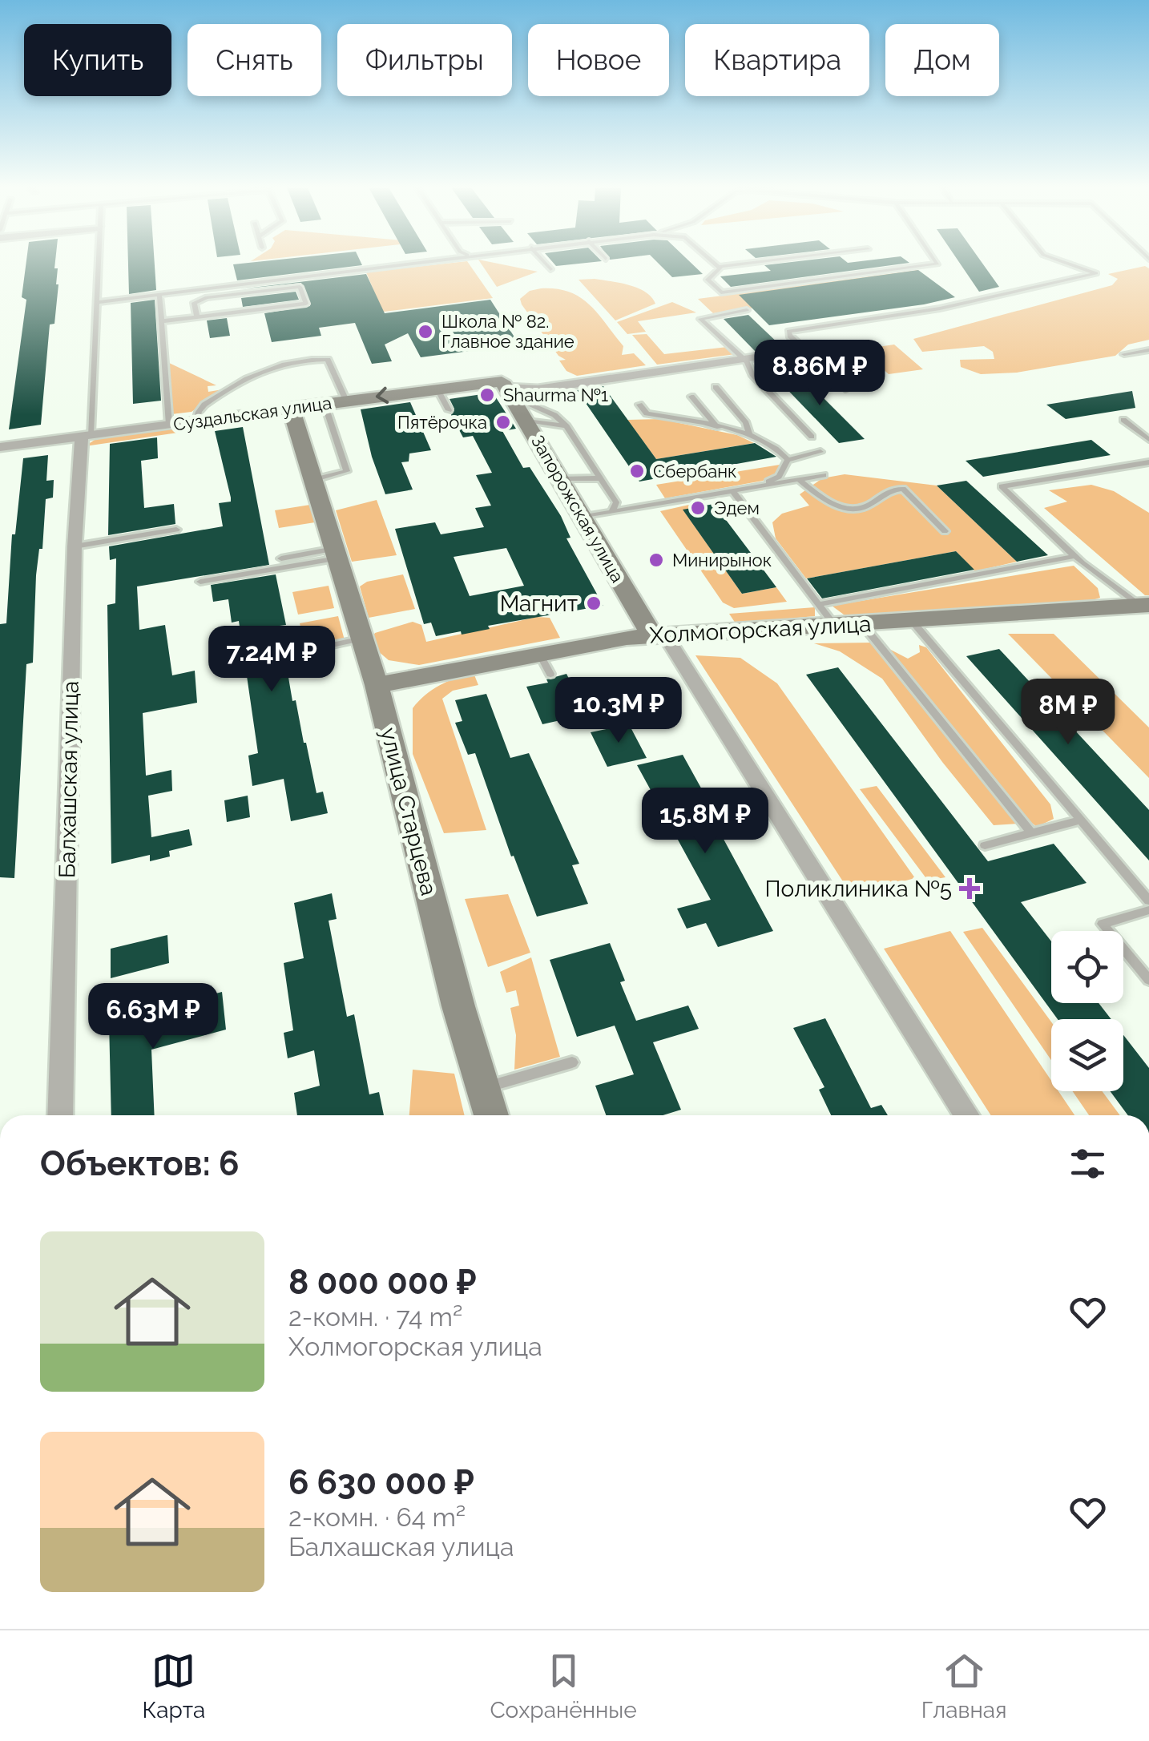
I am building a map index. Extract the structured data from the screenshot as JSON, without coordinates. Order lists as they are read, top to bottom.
{
  "streets": {
    "street": [
      "Суздальская улица",
      "Запорожская улица",
      "Холмогорская улица",
      "Балхашская улица",
      "улица Старцева"
    ]
  },
  "crossings": [
    ["Суздальская улица", "Запорожская улица"],
    ["Суздальская улица", "Балхашская улица"],
    ["Суздальская улица", "улица Старцева"],
    ["Запорожская улица", "Холмогорская улица"],
    ["Холмогорская улица", "улица Старцева"]
  ],
  "places": {
    "other": [
      "Школа № 82. Главное здание",
      "Shaurma №1",
      "Пятёрочка",
      "Сбербанк",
      "Эдем",
      "Минирынок",
      "Магнит"
    ],
    "health": ["Поликлиника №5"]
  },
  "page": {
    "chip": [
      "Купить",
      "Снять",
      "Фильтры",
      "Новое",
      "Квартира",
      "Дом"
    ],
    "price": [
      "8.86M ₽",
      "7.24M ₽",
      "10.3M ₽",
      "8M ₽",
      "15.8M ₽",
      "6.63M ₽"
    ],
    "heading": "Объектов: 6",
    "list": [
      {
        "name": "8 000 000 ₽",
        "note": "2-комн. · 74 m² · Холмогорская улица"
      },
      {
        "name": "6 630 000 ₽",
        "note": "2-комн. · 64 m² · Балхашская улица"
      }
    ],
    "tabs": ["Карта", "Сохранённые", "Главная"]
  }
}
